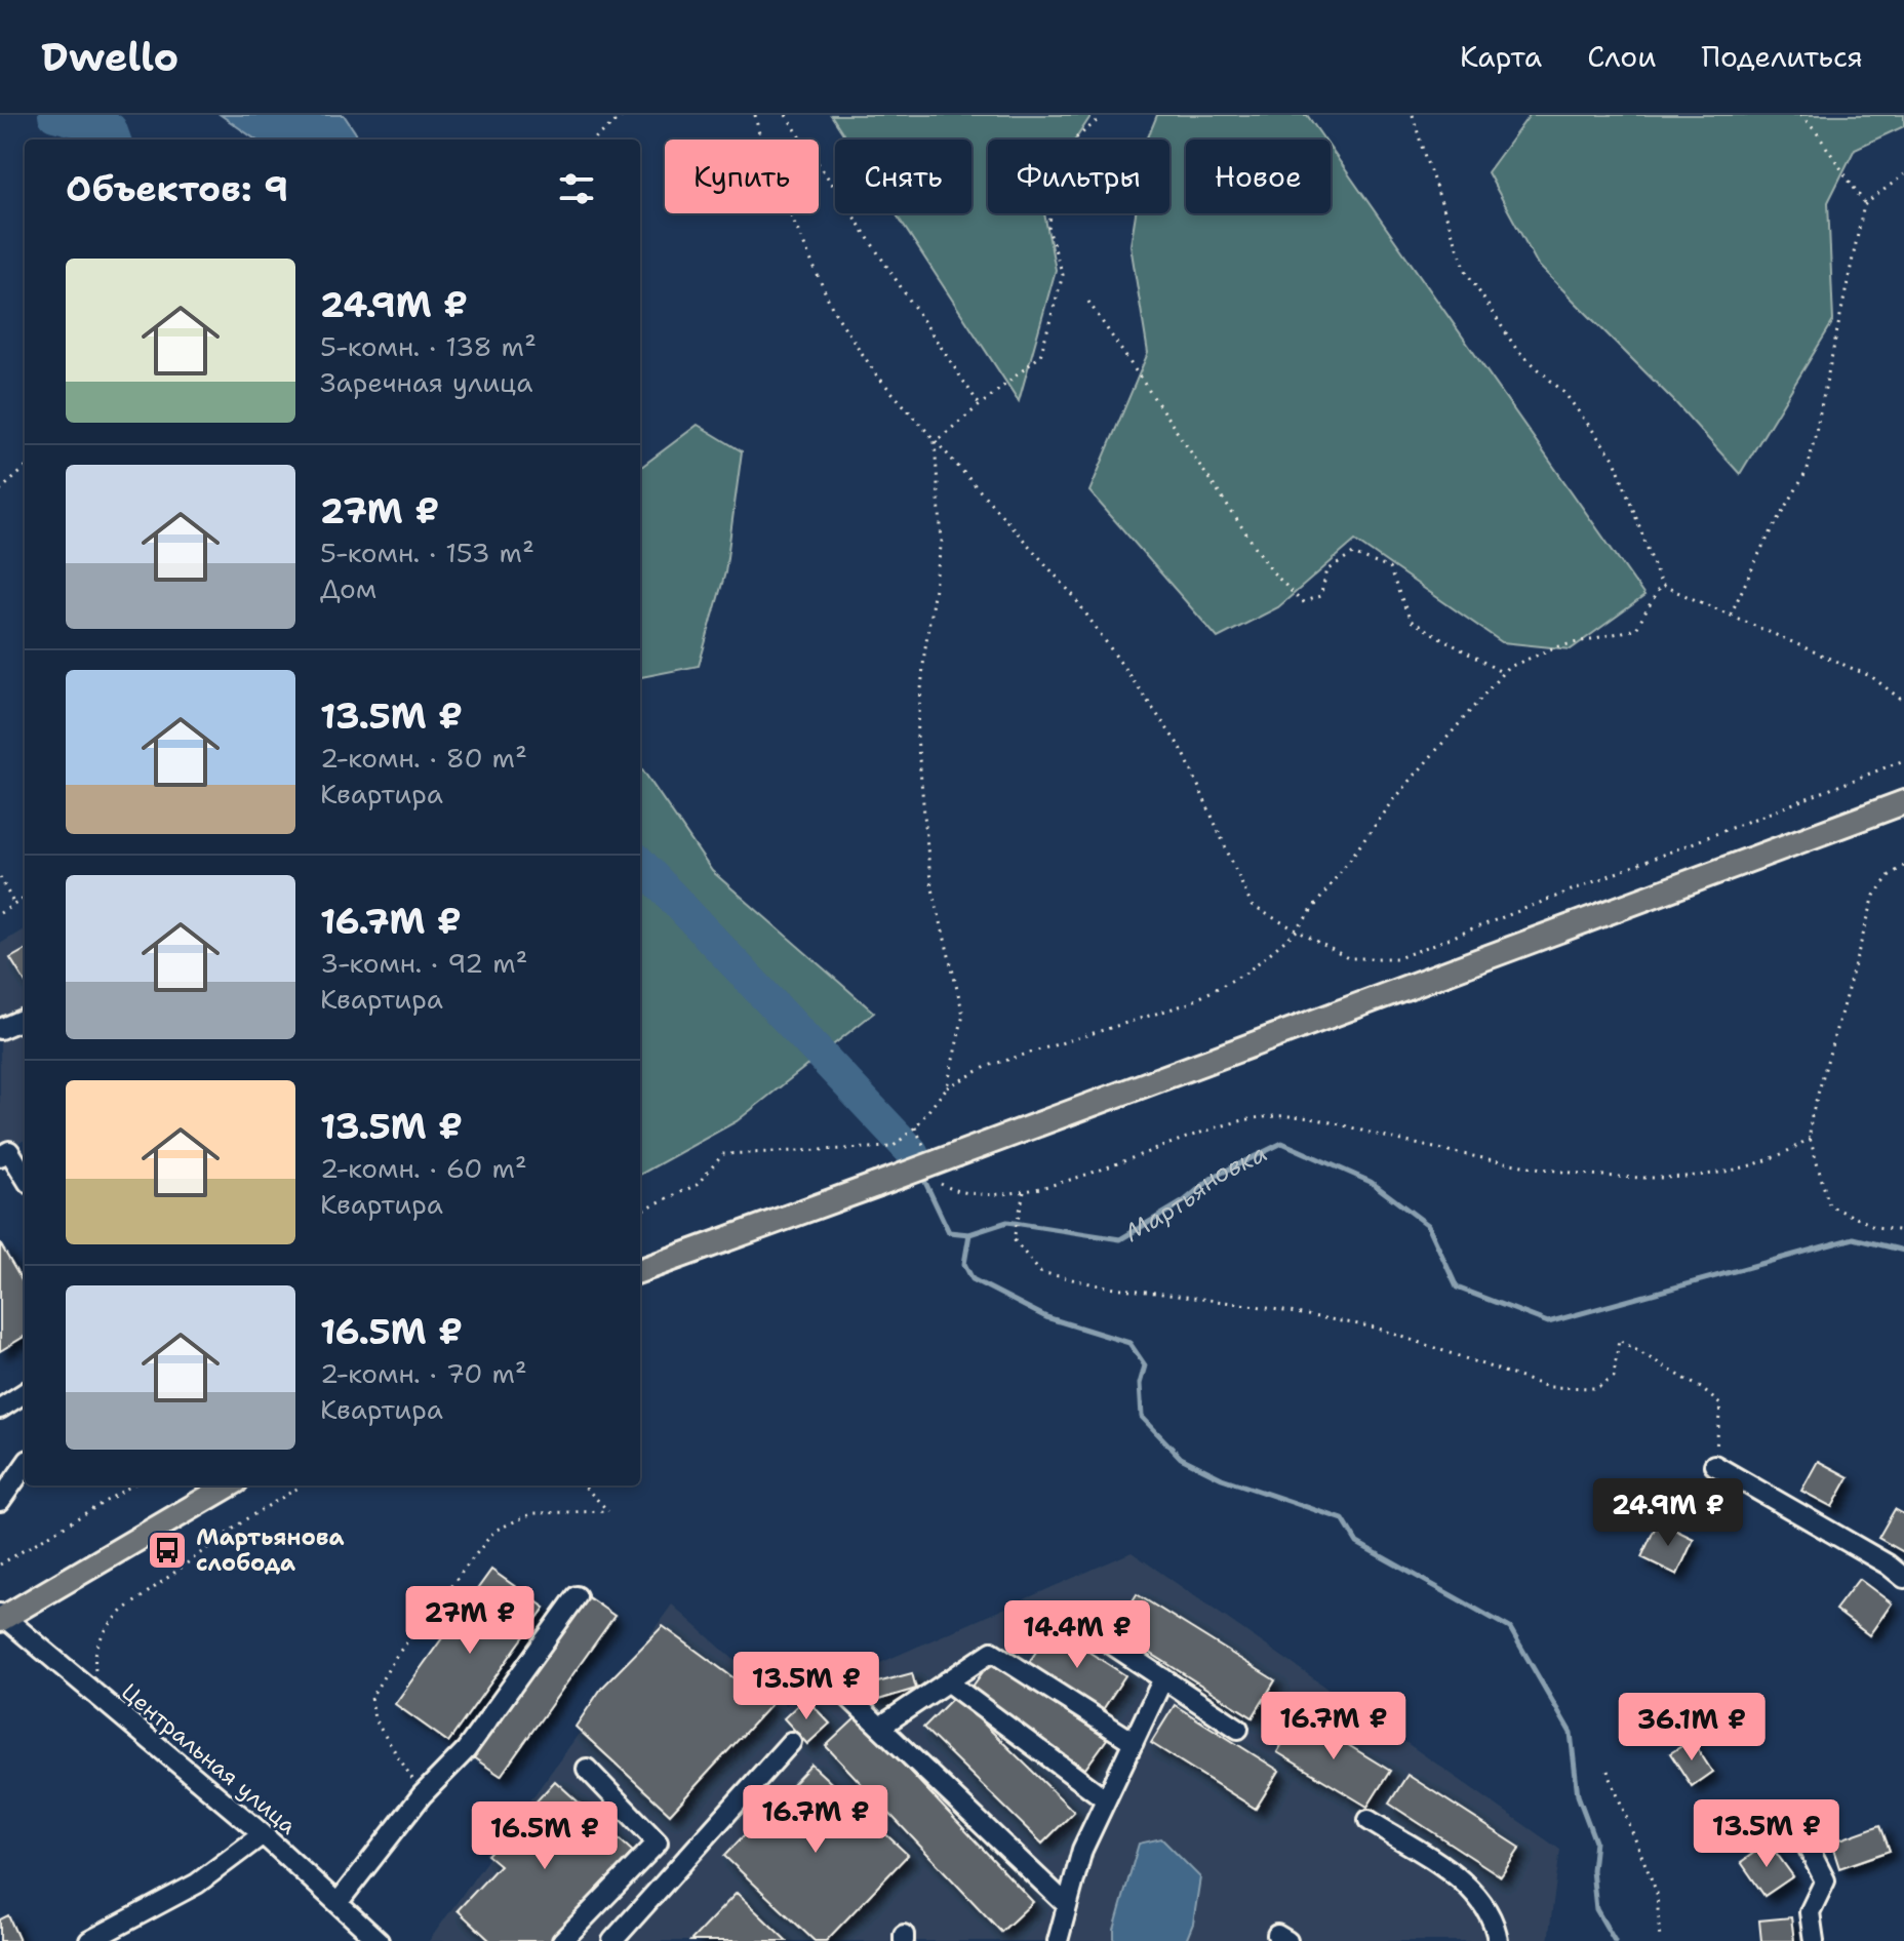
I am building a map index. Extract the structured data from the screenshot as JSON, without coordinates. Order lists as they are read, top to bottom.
{
  "streets": {
    "street": ["Центральная улица"]
  },
  "water": ["Мартьяновка"],
  "places": {
    "bus stop": ["Мартьянова слобода"]
  },
  "page": {
    "header": "Dwello",
    "nav": ["Карта", "Слои", "Поделиться"],
    "chip": [
      "Купить",
      "Снять",
      "Фильтры",
      "Новое"
    ],
    "heading": "Объектов: 9",
    "list": [
      {
        "name": "24.9M ₽",
        "note": "5-комн. · 138 m² · Заречная улица"
      },
      {
        "name": "27M ₽",
        "note": "5-комн. · 153 m² · Дом"
      },
      {
        "name": "13.5M ₽",
        "note": "2-комн. · 80 m² · Квартира"
      },
      {
        "name": "16.7M ₽",
        "note": "3-комн. · 92 m² · Квартира"
      },
      {
        "name": "13.5M ₽",
        "note": "2-комн. · 60 m² · Квартира"
      },
      {
        "name": "16.5M ₽",
        "note": "2-комн. · 70 m² · Квартира"
      }
    ],
    "price": [
      "24.9M ₽",
      "27M ₽",
      "14.4M ₽",
      "13.5M ₽",
      "16.7M ₽",
      "36.1M ₽",
      "16.7M ₽",
      "13.5M ₽",
      "16.5M ₽"
    ]
  }
}
